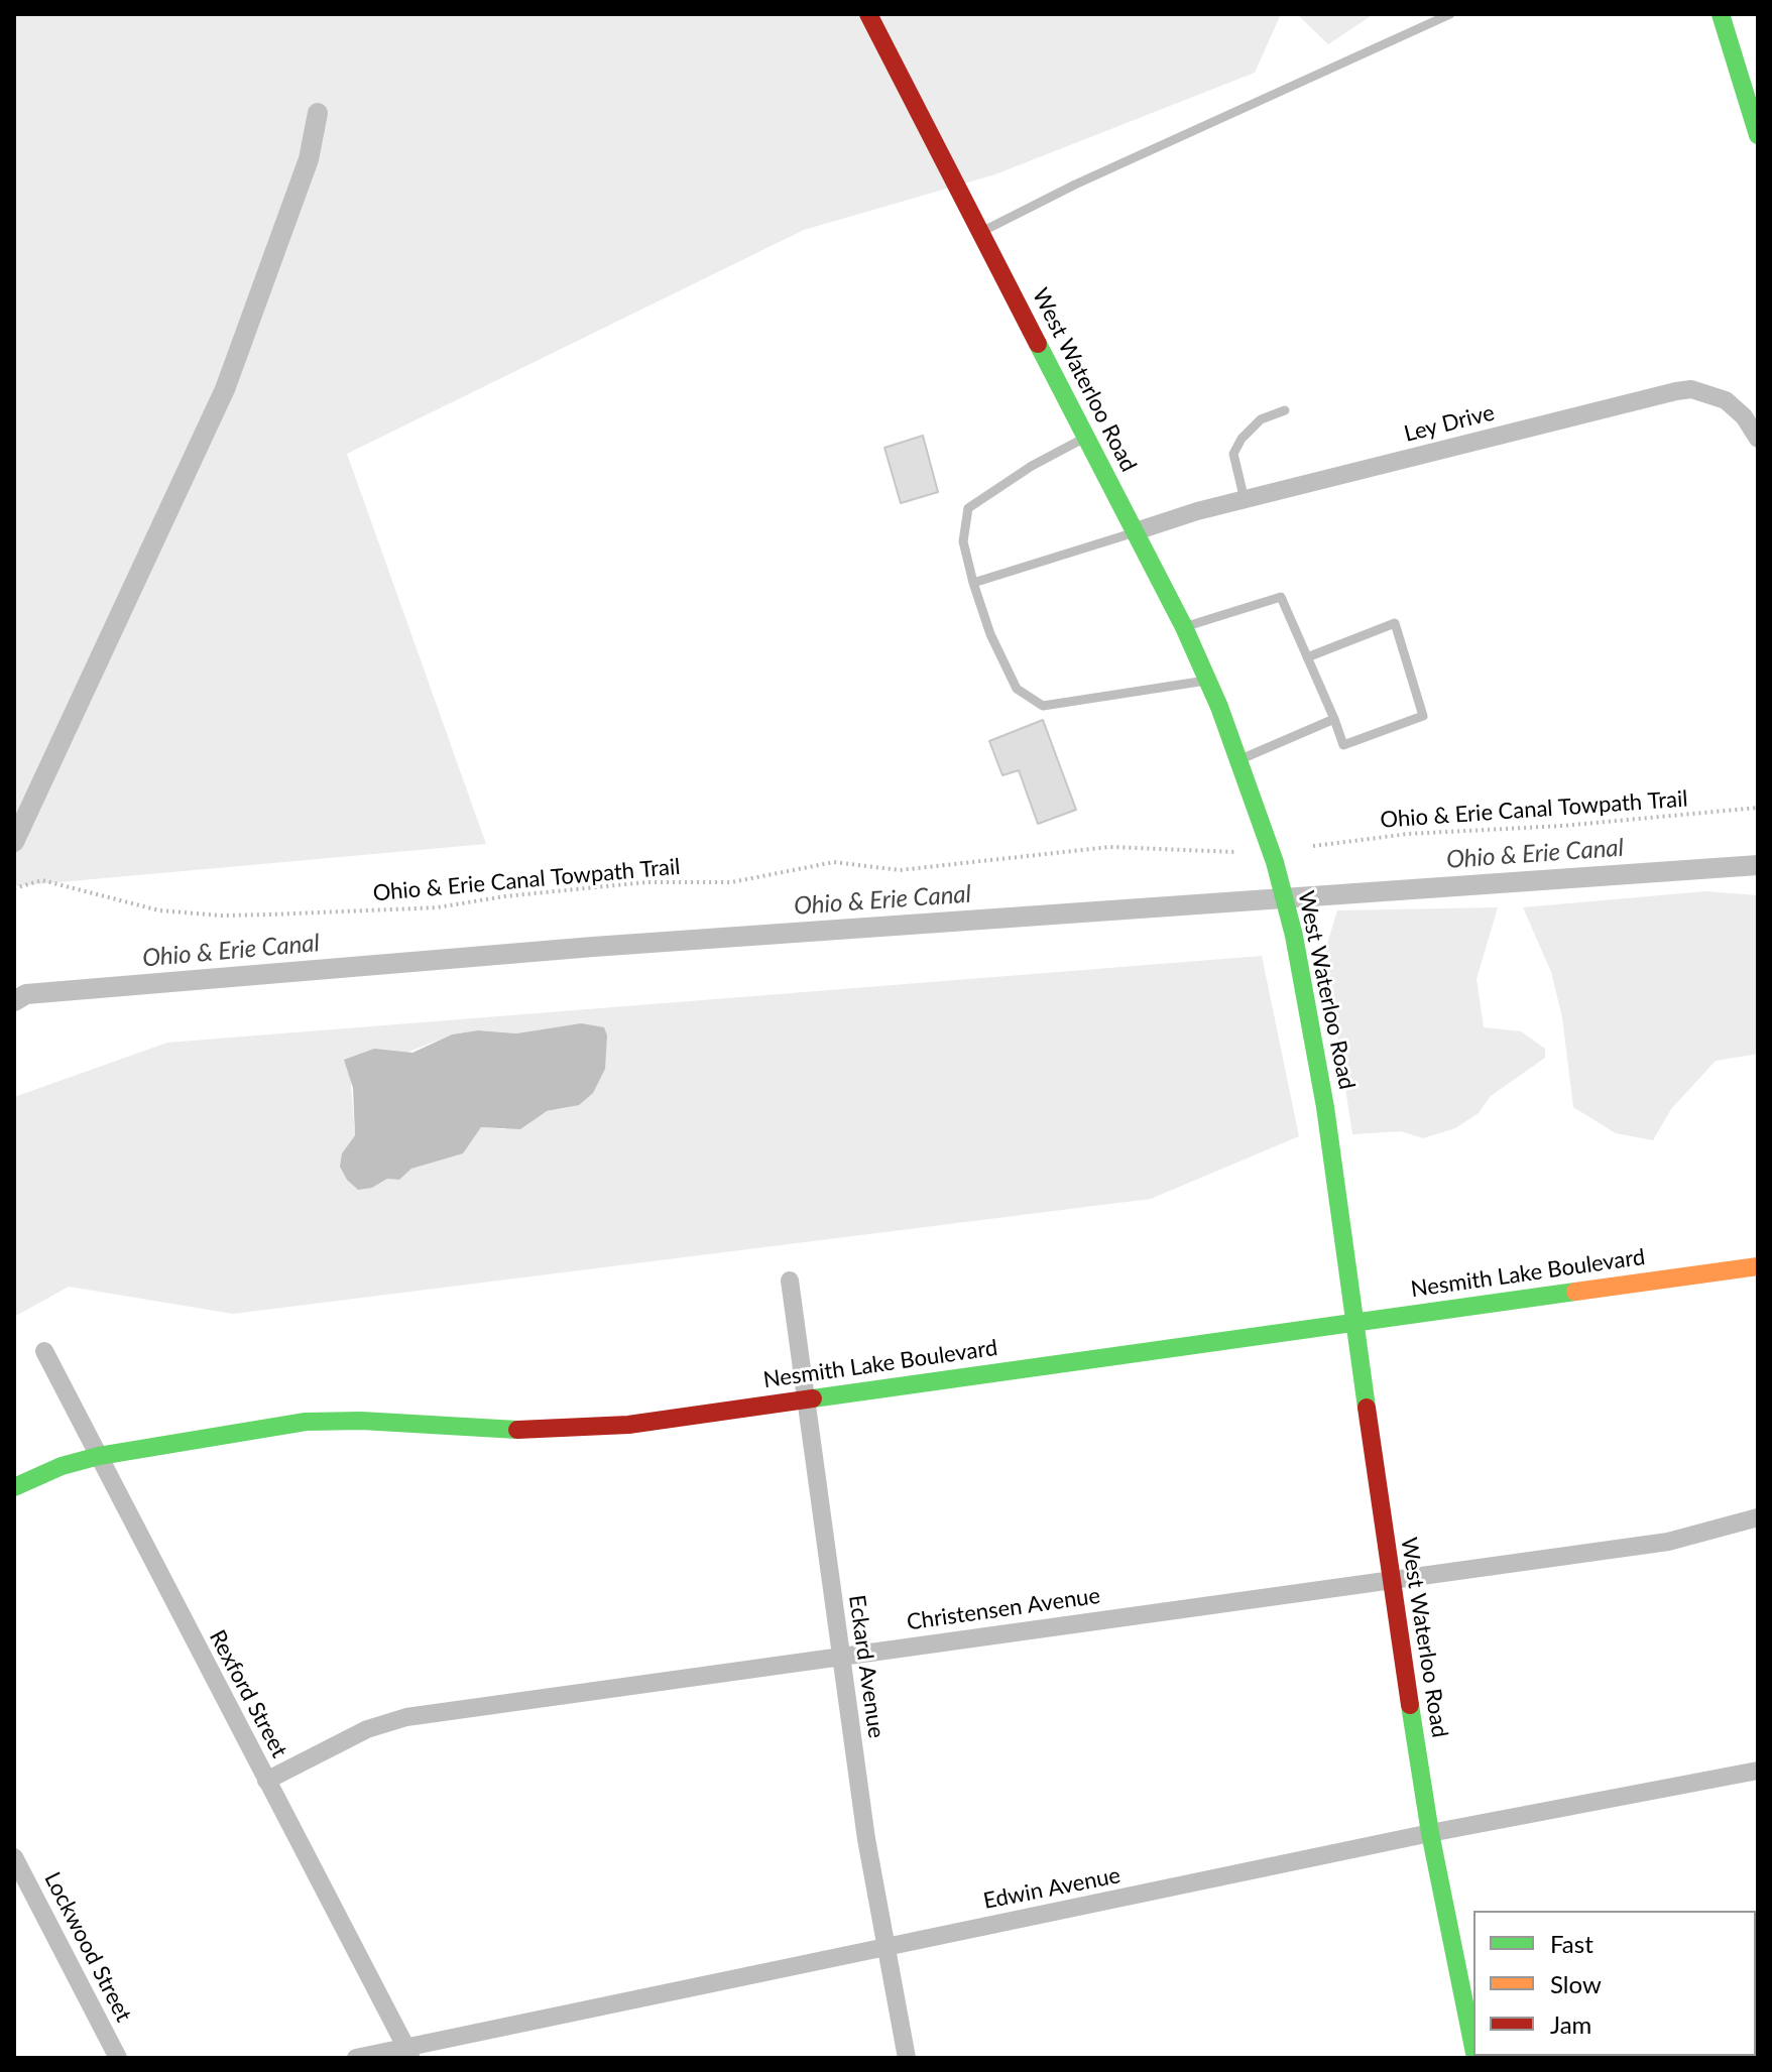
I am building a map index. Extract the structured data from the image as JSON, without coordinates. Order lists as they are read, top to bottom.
{
  "streets": {
    "main road": ["West Waterloo Road", "Nesmith Lake Boulevard"],
    "street": [
      "Ley Drive",
      "Christensen Avenue",
      "Eckard Avenue",
      "Rexford Street",
      "Edwin Avenue",
      "Lockwood Street"
    ],
    "path": ["Ohio & Erie Canal Towpath Trail"]
  },
  "crossings": [
    ["West Waterloo Road", "Ley Drive"],
    ["West Waterloo Road", "Nesmith Lake Boulevard"],
    ["West Waterloo Road", "Christensen Avenue"],
    ["West Waterloo Road", "Edwin Avenue"],
    ["Nesmith Lake Boulevard", "Eckard Avenue"],
    ["Nesmith Lake Boulevard", "Rexford Street"],
    ["Christensen Avenue", "Eckard Avenue"],
    ["Christensen Avenue", "Rexford Street"],
    ["Eckard Avenue", "Edwin Avenue"],
    ["Rexford Street", "Edwin Avenue"]
  ],
  "water": ["Ohio & Erie Canal"],
  "legend": ["Fast", "Slow", "Jam"]
}
